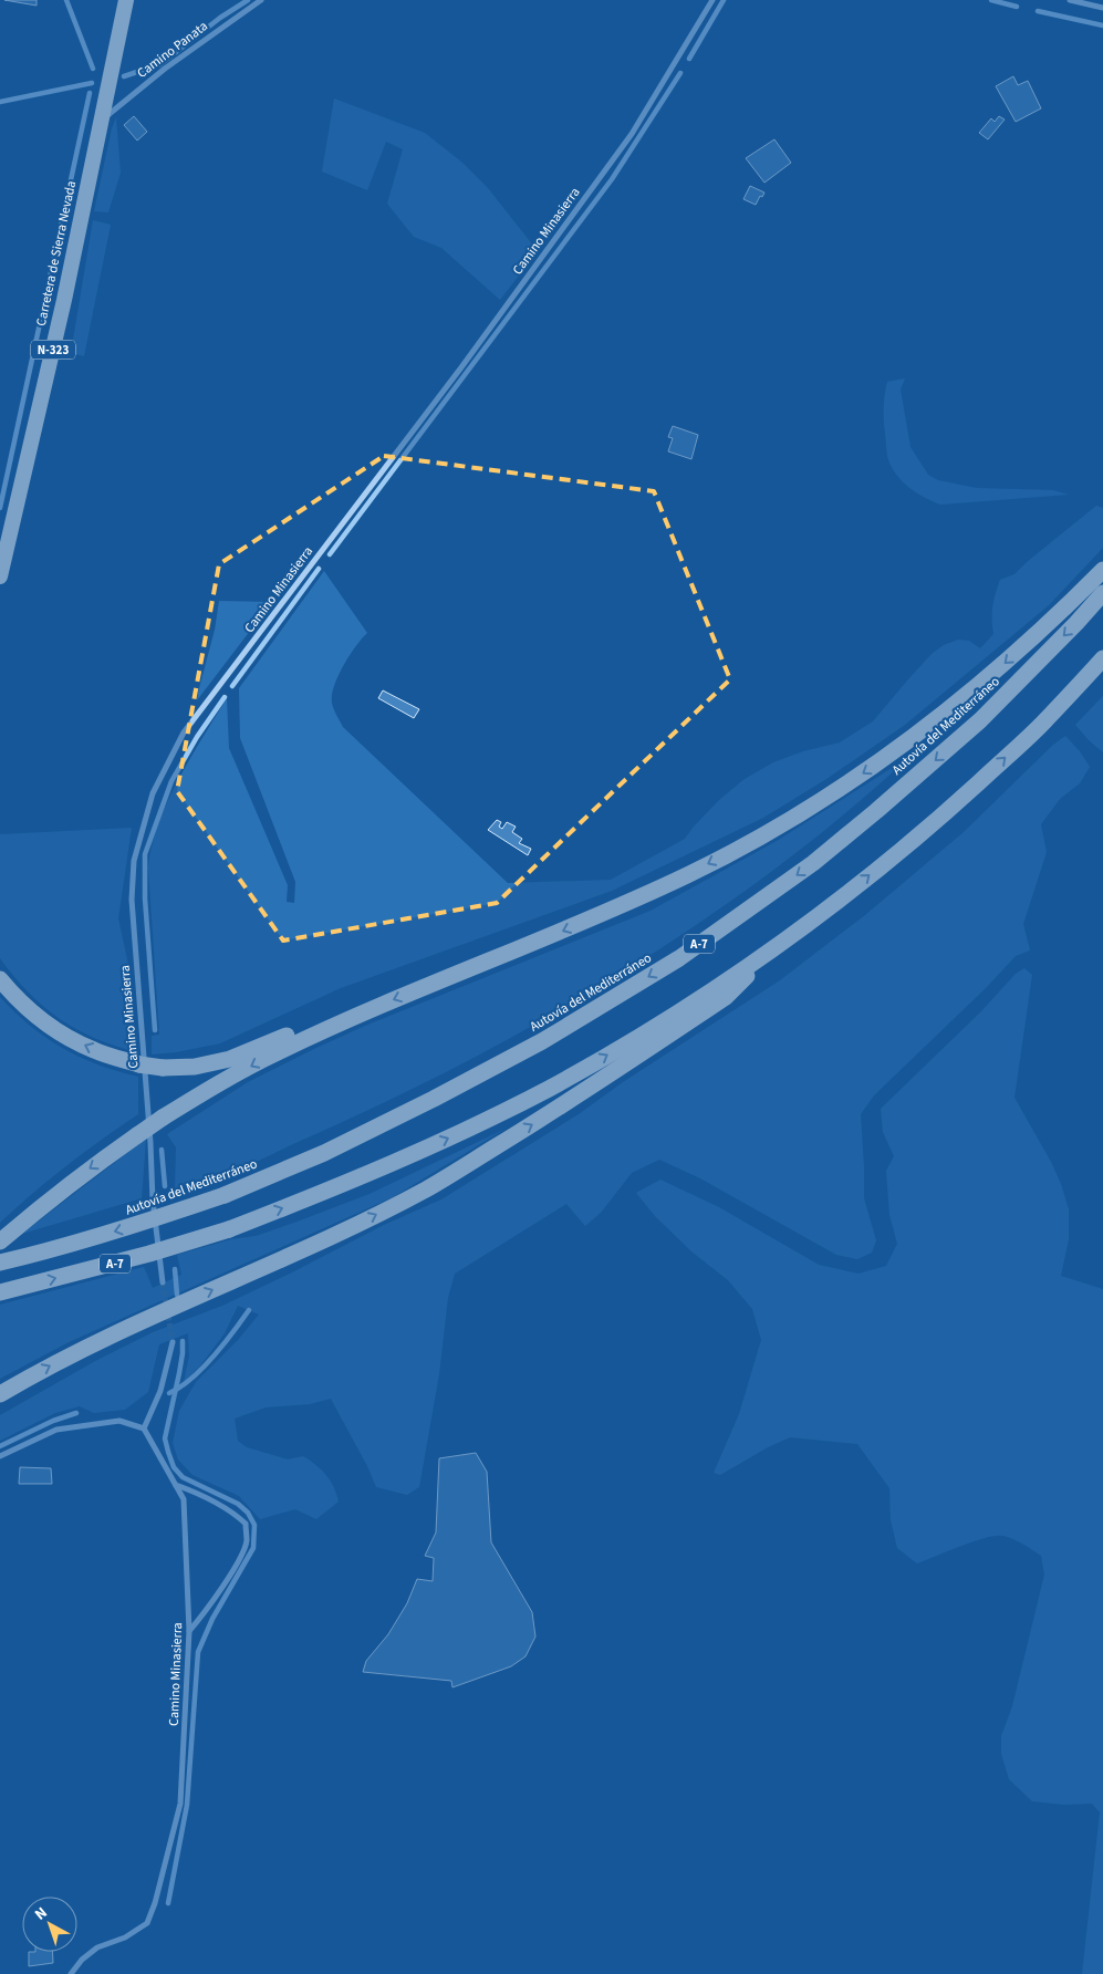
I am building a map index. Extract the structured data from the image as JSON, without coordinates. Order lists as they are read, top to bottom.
{
  "streets": {
    "highway": [
      "Carretera de Sierra Nevada",
      "N-323",
      "Autovía del Mediterráneo",
      "A-7"
    ],
    "street": ["Camino Panata", "Camino Minasierra"]
  },
  "crossings": [
    ["Camino Panata", "Carretera de Sierra Nevada"]
  ],
  "north": "top left"
}
